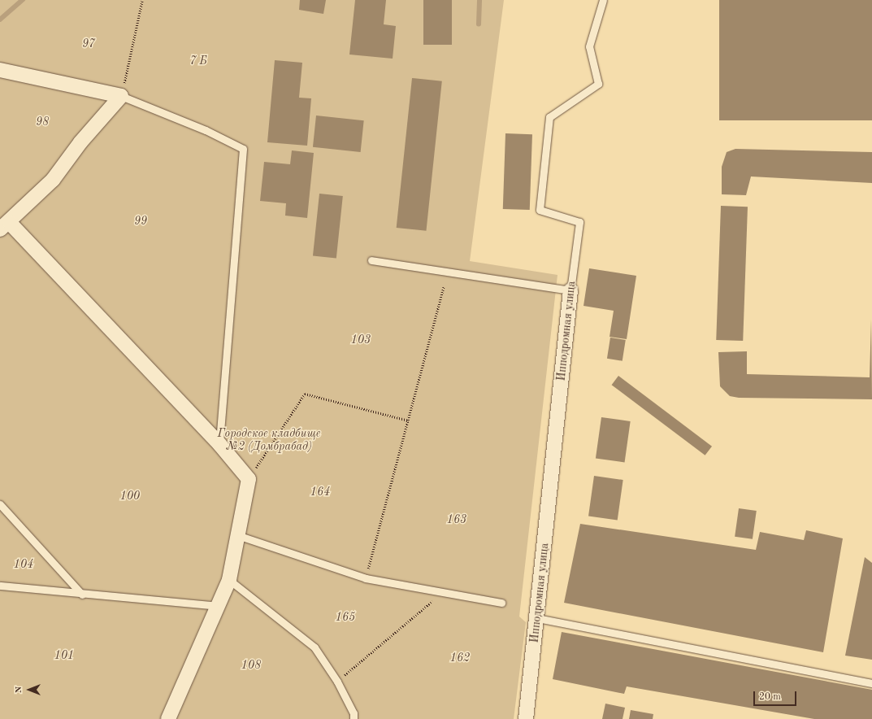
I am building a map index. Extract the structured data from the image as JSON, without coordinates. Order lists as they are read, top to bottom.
{
  "streets": {
    "street": ["Ипподромная улица"]
  },
  "parks": [
    "97",
    "7 Б",
    "98",
    "99",
    "103",
    "Городское кладбище №2 (Домбрабад)",
    "164",
    "100",
    "163",
    "104",
    "165",
    "101",
    "162",
    "108"
  ],
  "scale_bar": "20 m",
  "north": "left"
}
